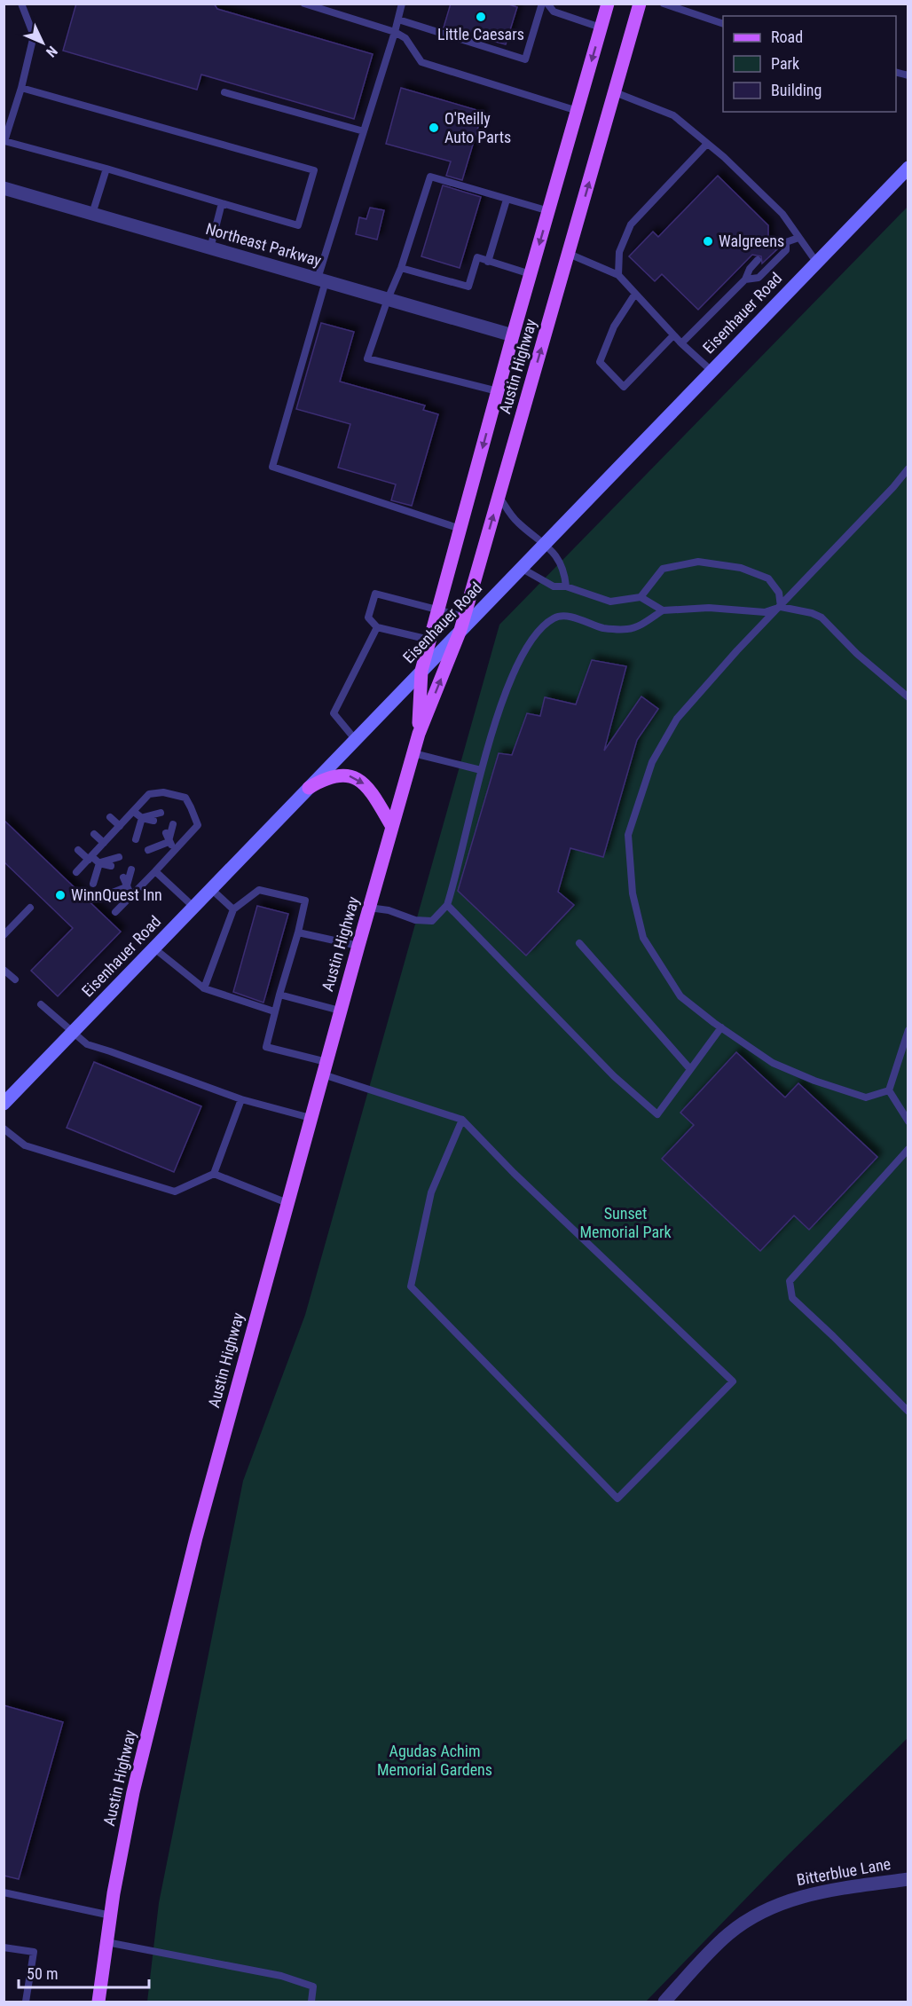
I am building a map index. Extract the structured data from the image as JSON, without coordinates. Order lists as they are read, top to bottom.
{
  "streets": {
    "main road": ["Eisenhauer Road", "Austin Highway"],
    "street": ["Northeast Parkway", "Bitterblue Lane"]
  },
  "crossings": [
    ["Northeast Parkway", "Austin Highway"],
    ["Eisenhauer Road", "Austin Highway"]
  ],
  "parks": ["Sunset Memorial Park", "Agudas Achim Memorial Gardens"],
  "places": [
    "Little Caesars",
    "O'Reilly Auto Parts",
    "Walgreens",
    "WinnQuest Inn"
  ],
  "legend": ["Road", "Park", "Building"],
  "scale_bar": "50 m",
  "north": "bottom right"
}
